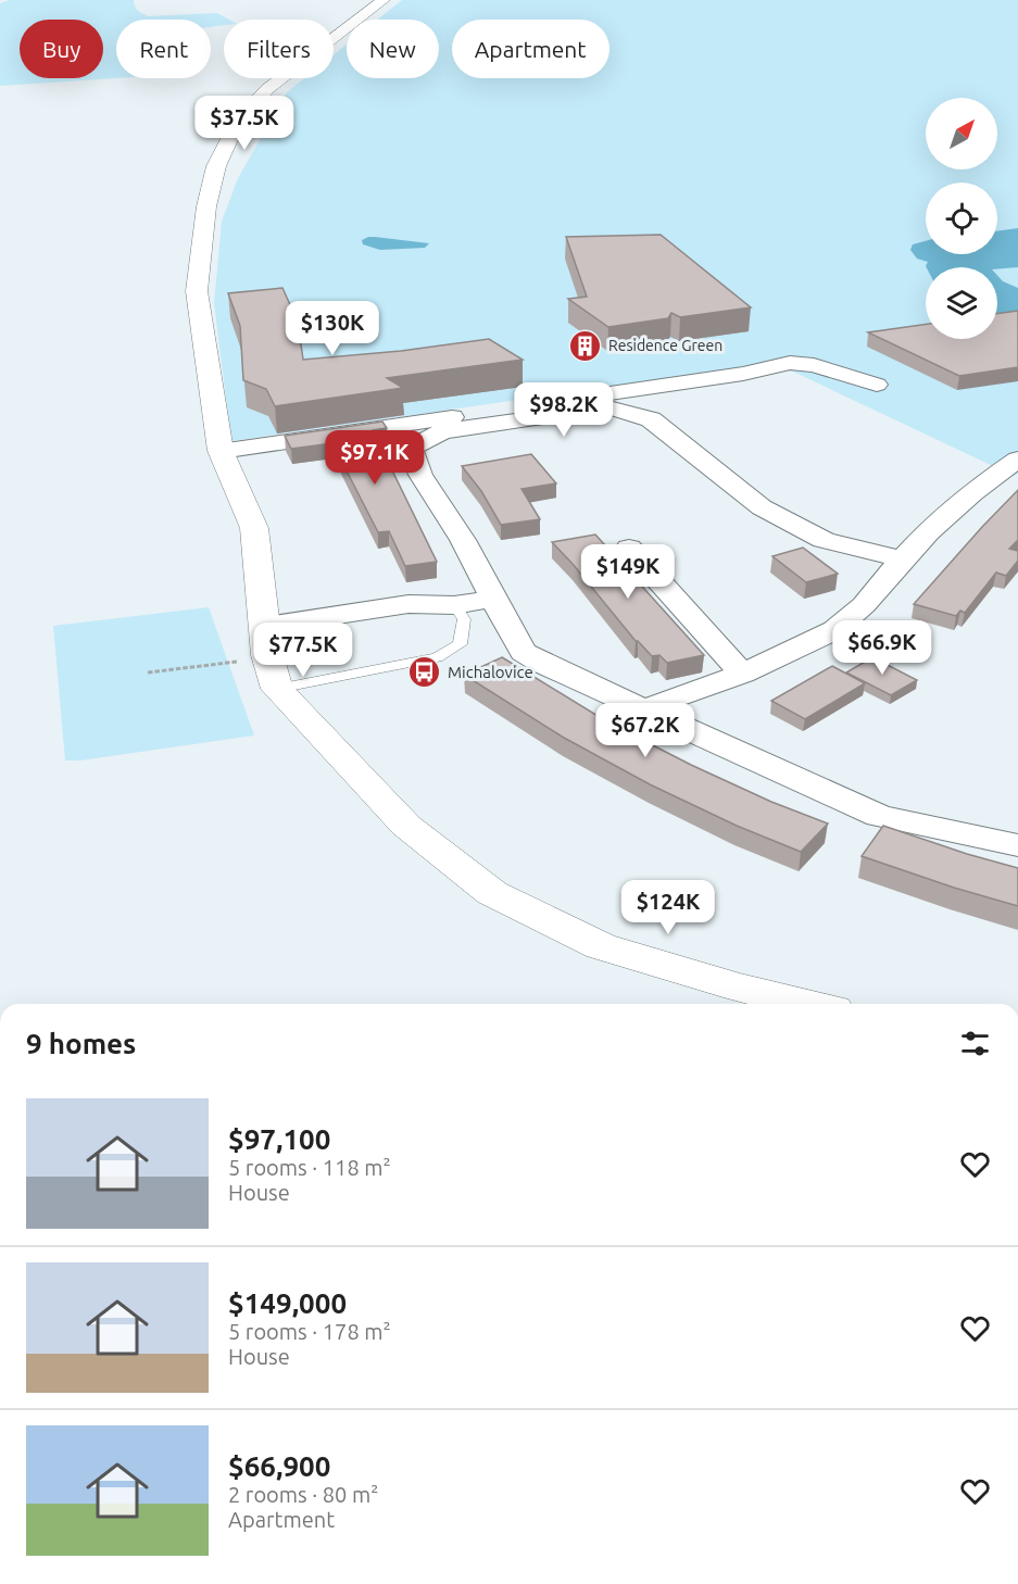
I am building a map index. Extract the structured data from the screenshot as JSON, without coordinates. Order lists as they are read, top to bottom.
{
  "places": {
    "building": ["Residence Green"],
    "bus stop": ["Michalovice"]
  },
  "north": "top right",
  "page": {
    "chip": [
      "Buy",
      "Rent",
      "Filters",
      "New",
      "Apartment"
    ],
    "price": [
      "$37.5K",
      "$130K",
      "$98.2K",
      "$97.1K",
      "$149K",
      "$66.9K",
      "$77.5K",
      "$67.2K",
      "$124K"
    ],
    "heading": "9 homes",
    "list": [
      {
        "name": "$97,100",
        "note": "5 rooms · 118 m² · House"
      },
      {
        "name": "$149,000",
        "note": "5 rooms · 178 m² · House"
      },
      {
        "name": "$66,900",
        "note": "2 rooms · 80 m² · Apartment"
      }
    ]
  }
}
